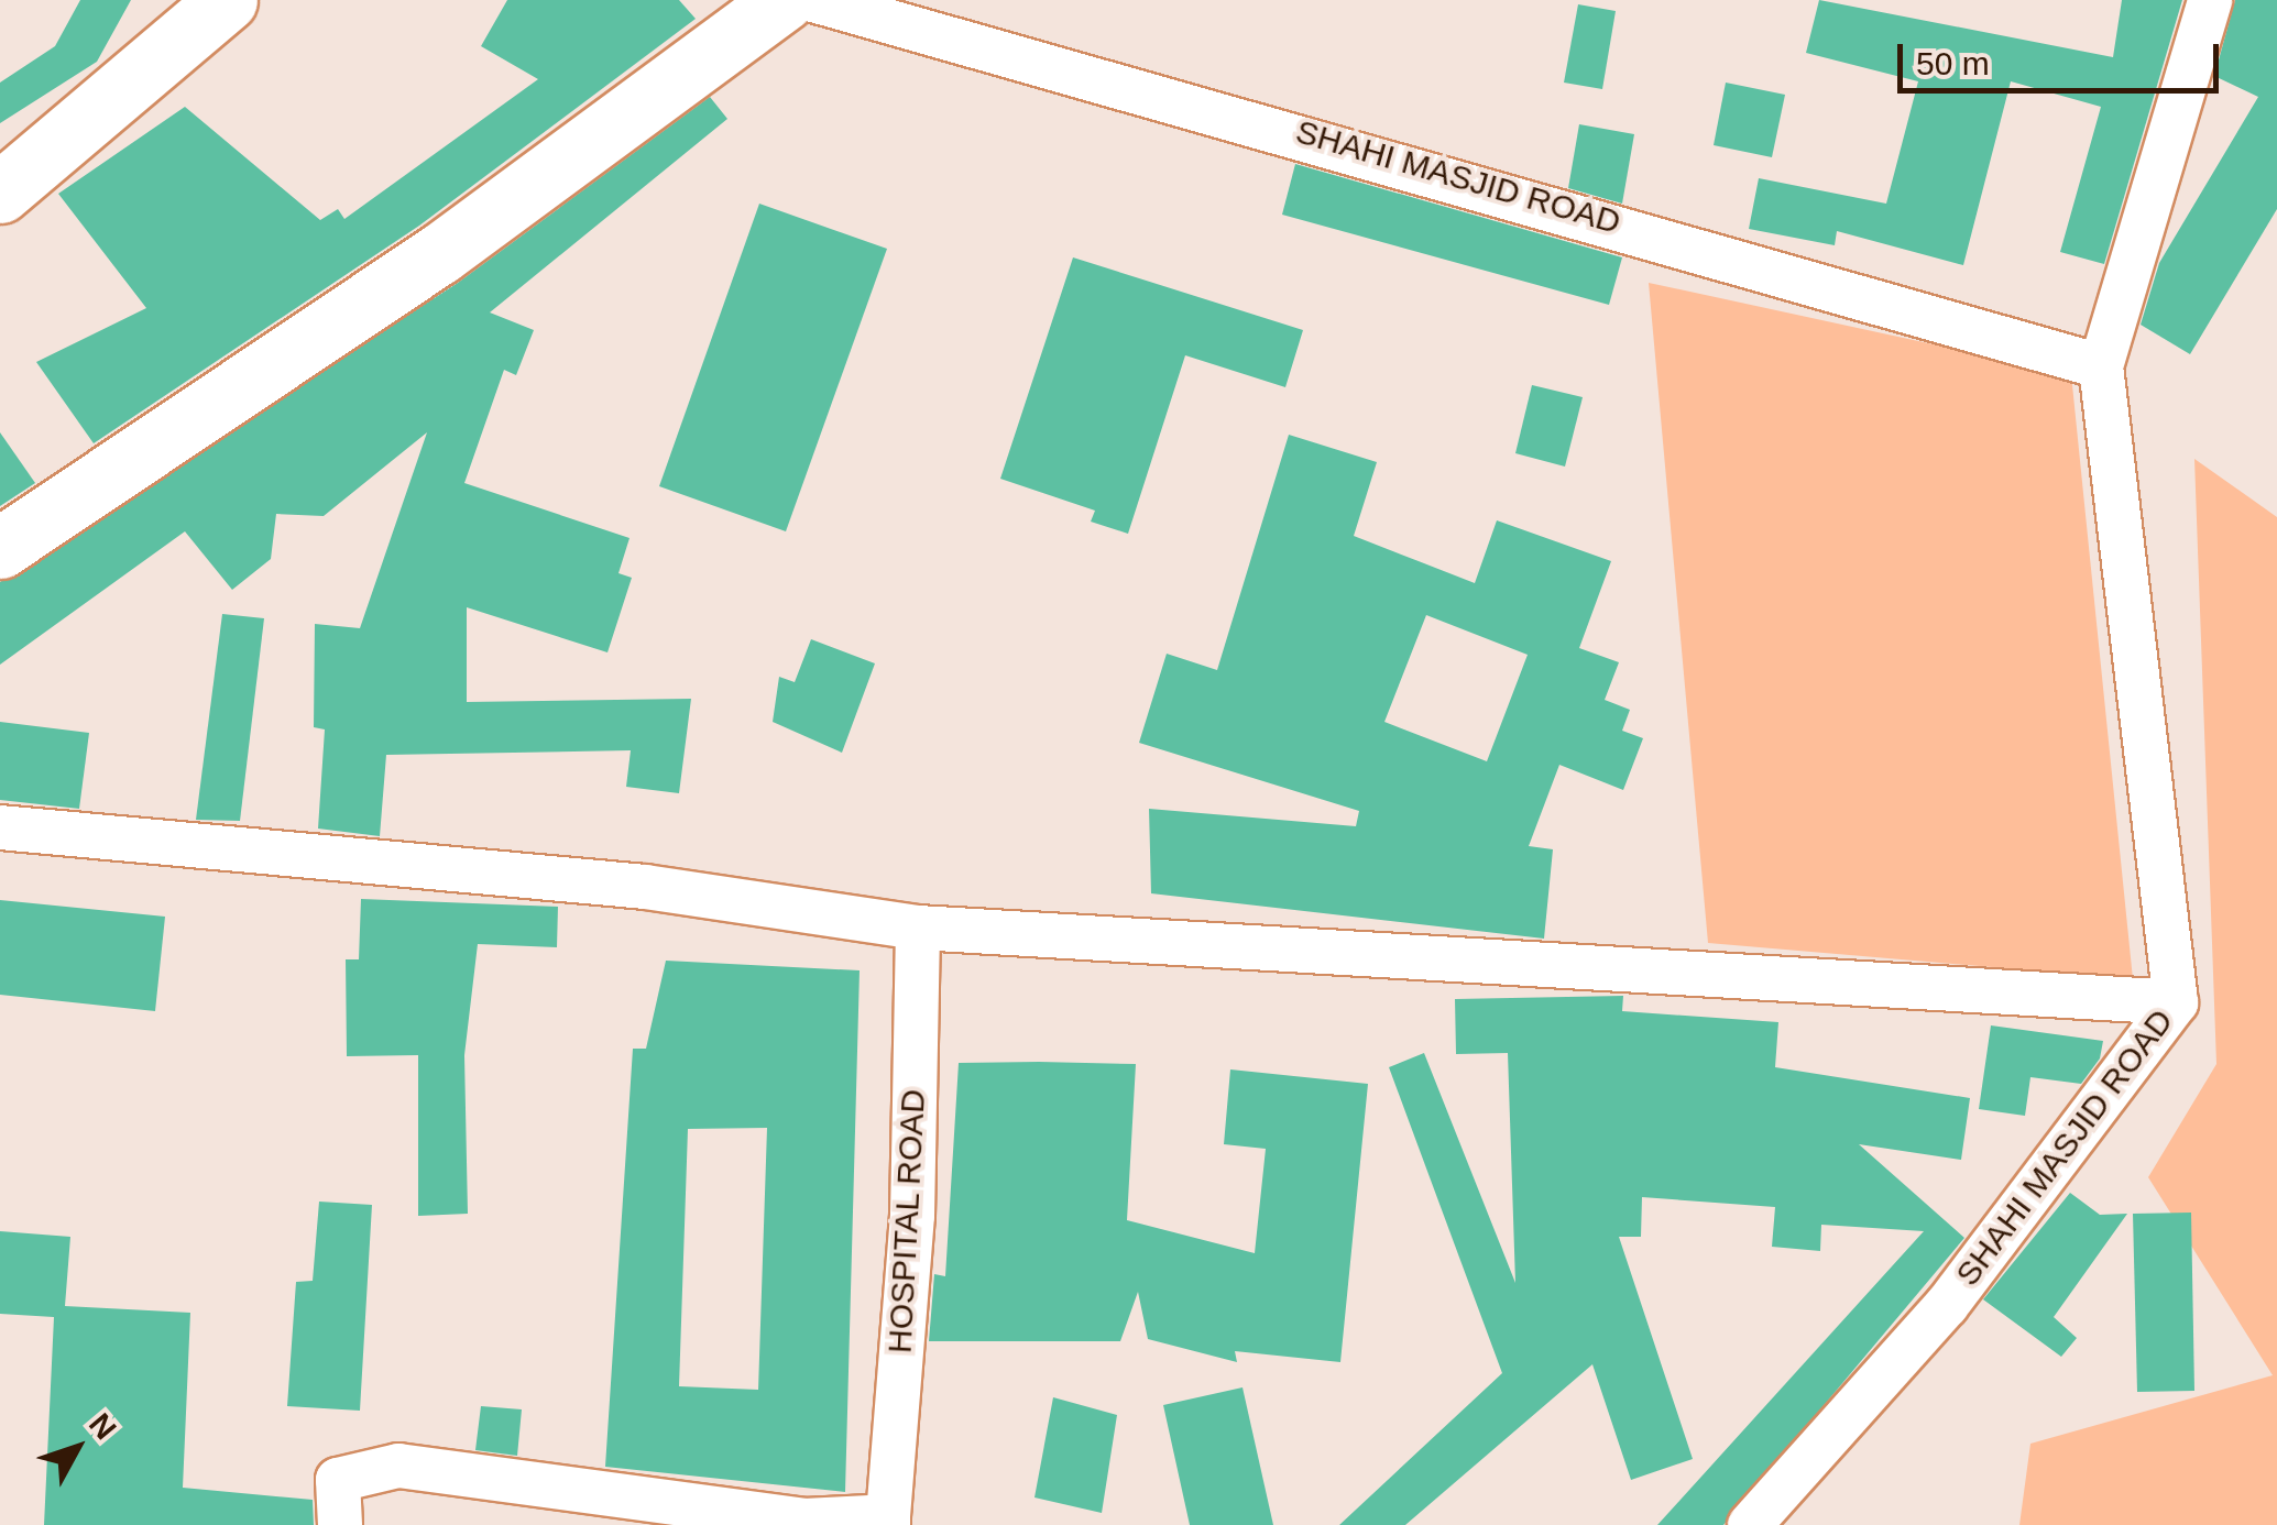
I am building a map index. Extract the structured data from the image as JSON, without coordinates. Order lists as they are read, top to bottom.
{
  "streets": {
    "street": ["SHAHI MASJID ROAD", "HOSPITAL ROAD"]
  },
  "scale_bar": "50 m",
  "north": "top right"
}
